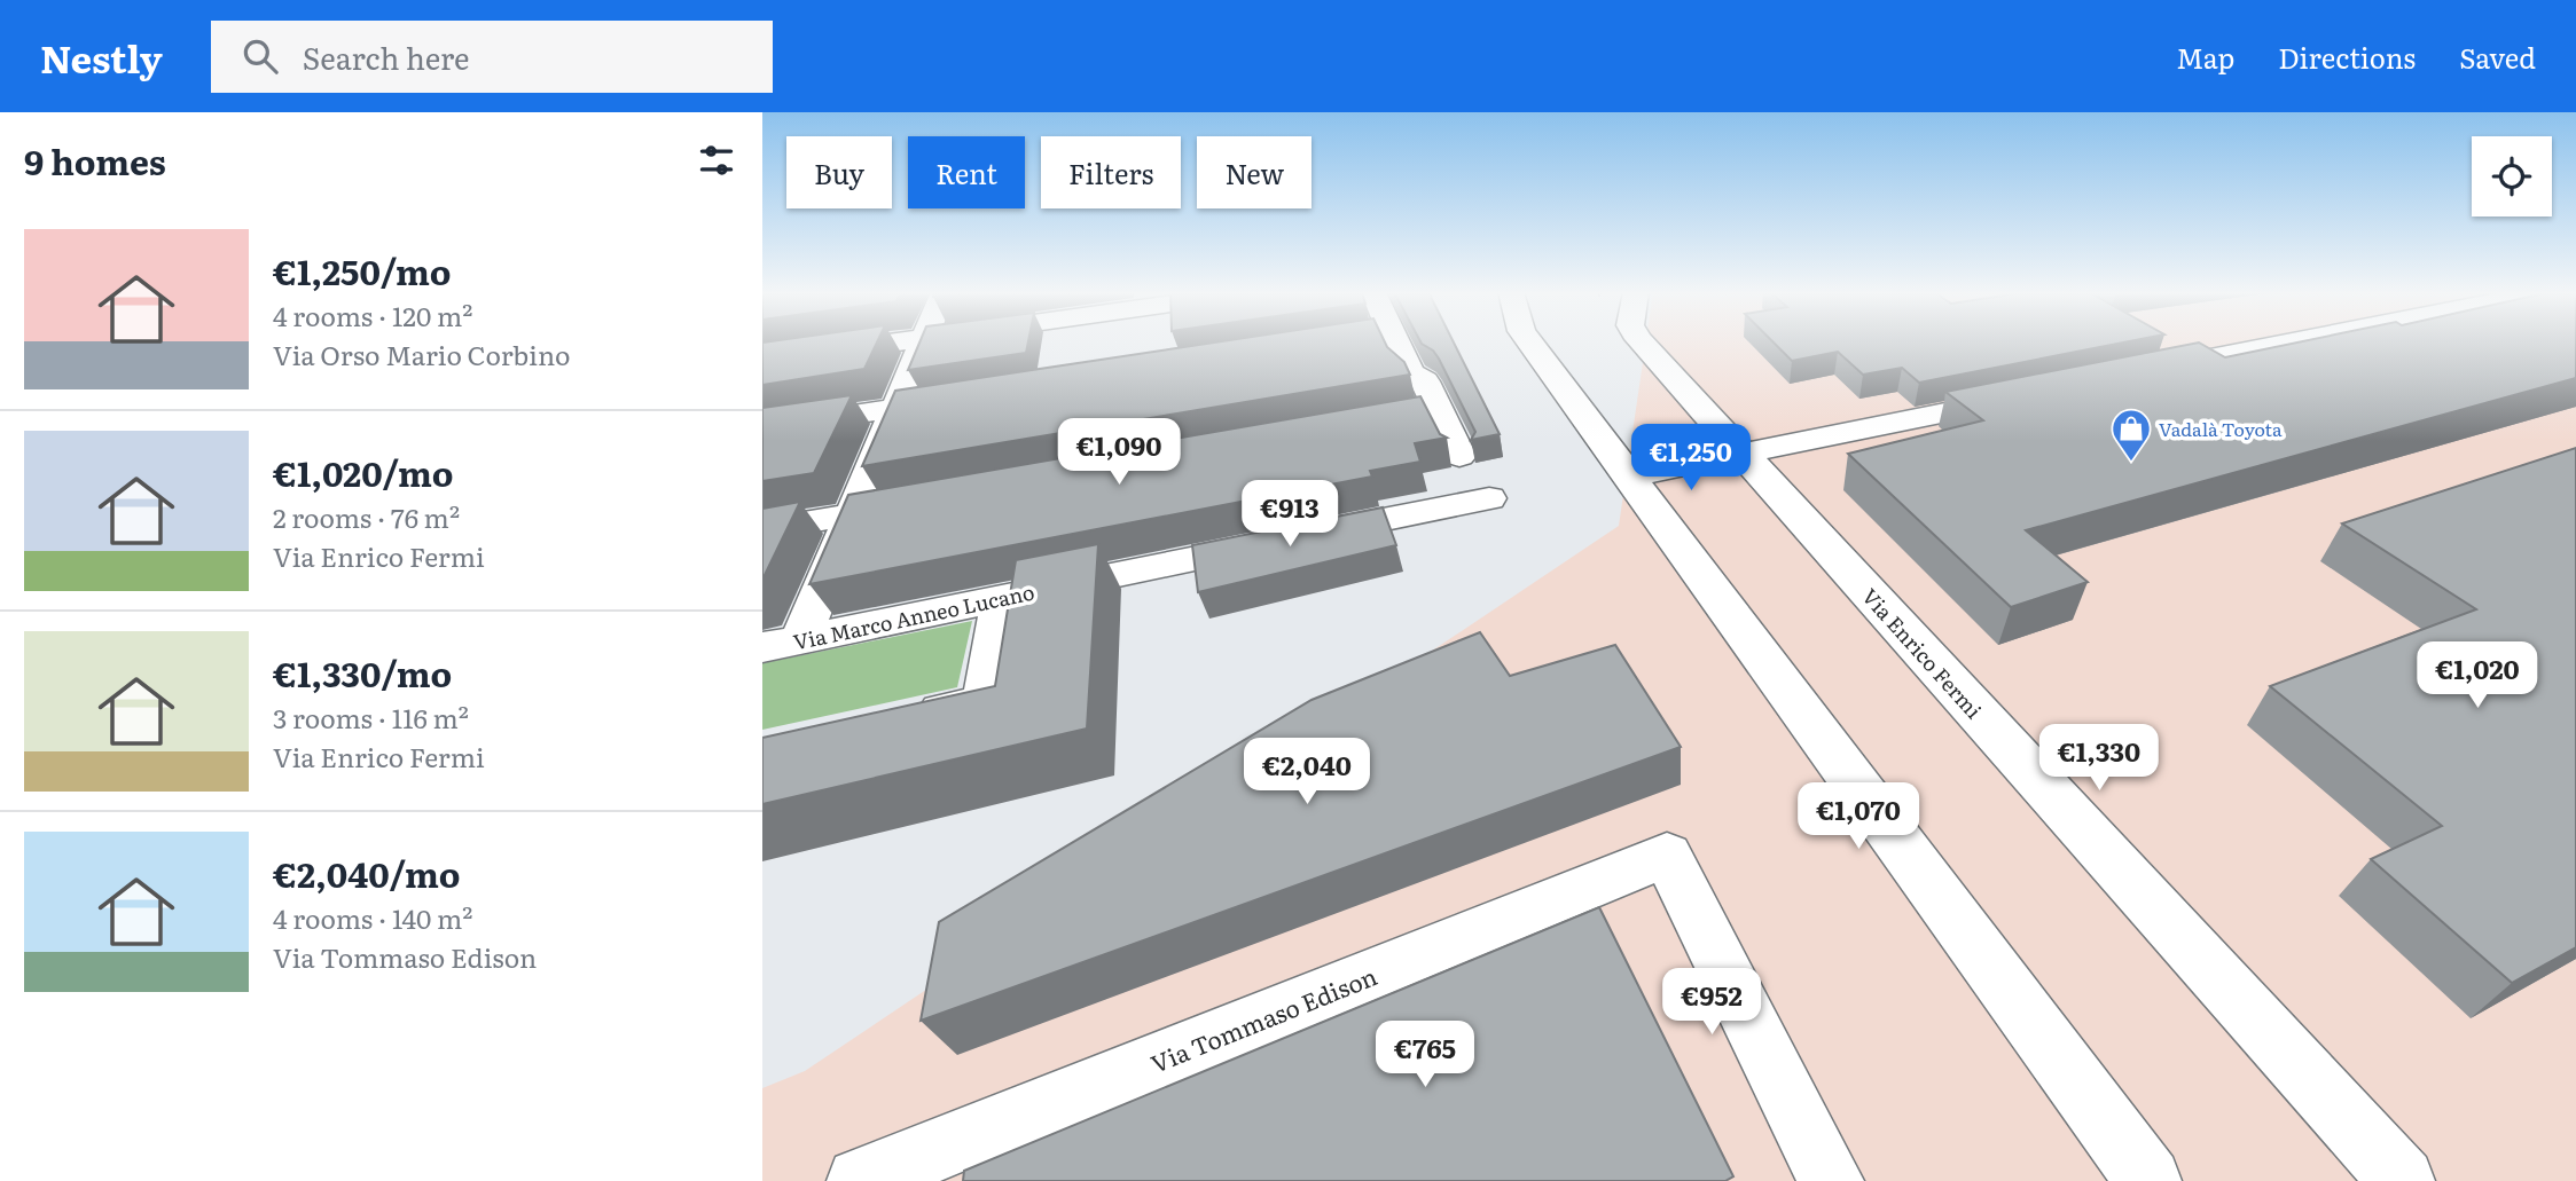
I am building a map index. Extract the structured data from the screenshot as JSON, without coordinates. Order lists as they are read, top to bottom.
{
  "streets": {
    "street": ["Via Marco Anneo Lucano", "Via Enrico Fermi", "Via Tommaso Edison"]
  },
  "places": {
    "shop": ["Vadalà Toyota"]
  },
  "page": {
    "header": "Nestly",
    "search": "Search here",
    "nav": ["Map", "Directions", "Saved"],
    "heading": "9 homes",
    "chip": [
      "Buy",
      "Rent",
      "Filters",
      "New"
    ],
    "list": [
      {
        "name": "€1,250/mo",
        "note": "4 rooms · 120 m² · Via Orso Mario Corbino"
      },
      {
        "name": "€1,020/mo",
        "note": "2 rooms · 76 m² · Via Enrico Fermi"
      },
      {
        "name": "€1,330/mo",
        "note": "3 rooms · 116 m² · Via Enrico Fermi"
      },
      {
        "name": "€2,040/mo",
        "note": "4 rooms · 140 m² · Via Tommaso Edison"
      }
    ],
    "price": [
      "€1,090",
      "€1,250",
      "€913",
      "€1,020",
      "€1,330",
      "€2,040",
      "€1,070",
      "€952",
      "€765"
    ]
  }
}
